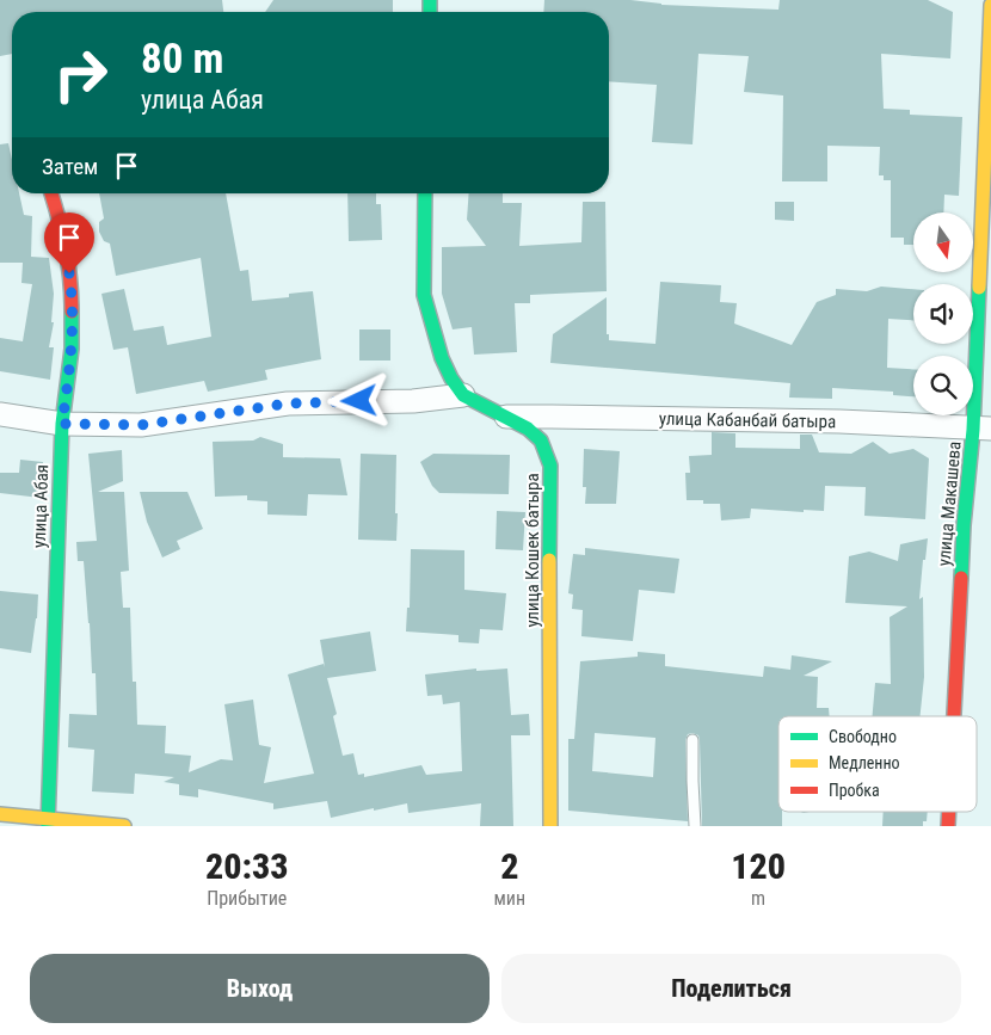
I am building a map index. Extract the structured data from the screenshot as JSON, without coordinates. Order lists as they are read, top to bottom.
{
  "streets": {
    "street": [
      "улица Кабанбай батыра",
      "улица Макашева",
      "улица Абая",
      "улица Кошек батыра"
    ]
  },
  "crossings": [
    ["улица Кабанбай батыра", "улица Макашева"],
    ["улица Кабанбай батыра", "улица Кошек батыра"]
  ],
  "legend": ["Свободно", "Медленно", "Пробка"],
  "north": "bottom",
  "page": {
    "turn": ["80 m", "улица Абая"],
    "then": "Затем",
    "eta": [
      "20:33",
      "Прибытие",
      "2",
      "мин",
      "120",
      "m"
    ],
    "buttons": ["Выход", "Поделиться"]
  }
}
